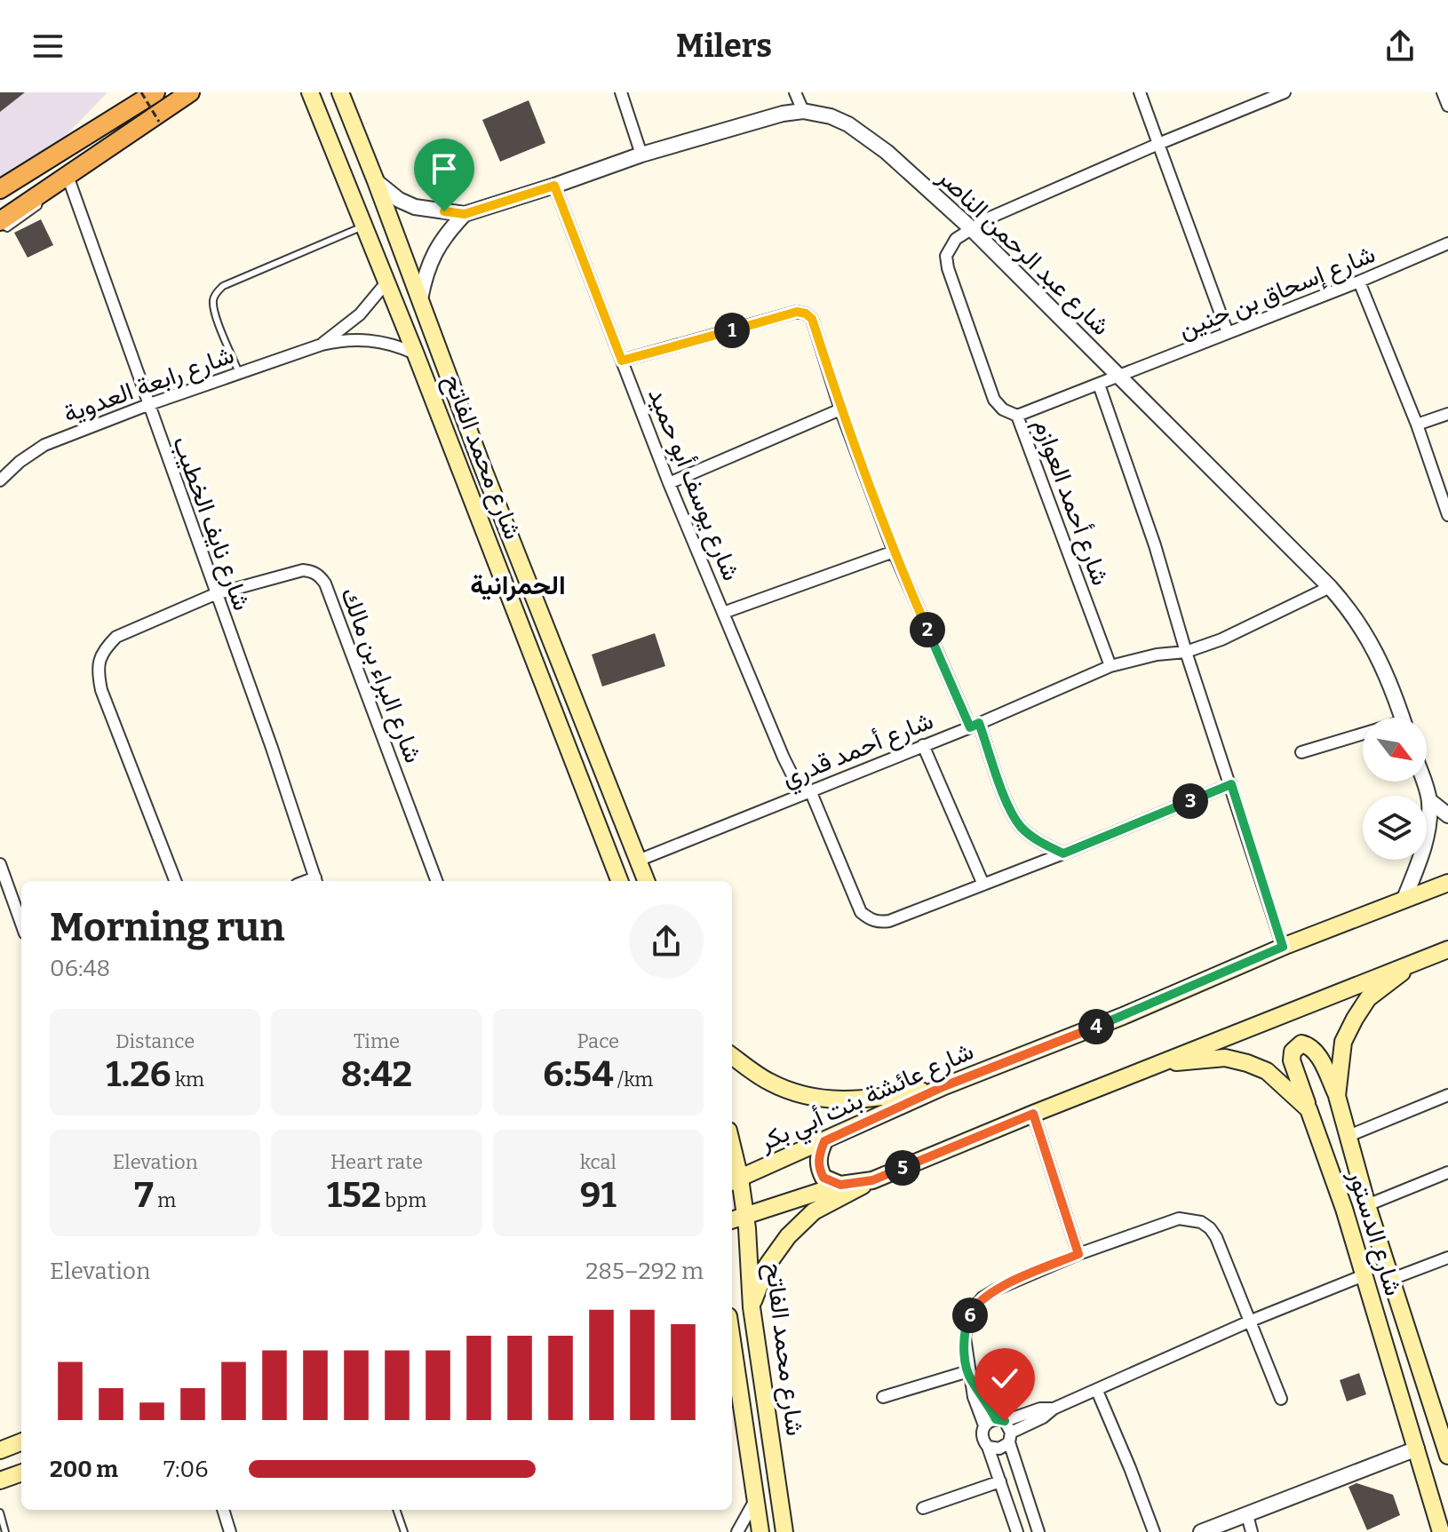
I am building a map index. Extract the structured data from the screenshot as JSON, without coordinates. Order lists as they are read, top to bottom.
{
  "streets": {
    "main road": ["شارع محمد الفاتح", "شارع عائشة بنت أبي بكر", "شارع الدستور"],
    "street": [
      "شارع عبد الرحمن الناصر",
      "شارع إسحاق بن حنين",
      "شارع رابعة العدوية",
      "شارع يوسف أبو حميد",
      "شارع أحمد العوازم",
      "شارع نايف الخطيب",
      "شارع البراء بن مالك",
      "شارع أحمد قدري"
    ]
  },
  "crossings": [
    ["شارع عبد الرحمن الناصر", "شارع إسحاق بن حنين"],
    ["شارع عبد الرحمن الناصر", "شارع محمد الفاتح"],
    ["شارع عبد الرحمن الناصر", "شارع يوسف أبو حميد"],
    ["شارع عبد الرحمن الناصر", "شارع أحمد العوازم"],
    ["شارع عبد الرحمن الناصر", "شارع أحمد قدري"],
    ["شارع إسحاق بن حنين", "شارع أحمد العوازم"],
    ["شارع رابعة العدوية", "شارع محمد الفاتح"],
    ["شارع رابعة العدوية", "شارع نايف الخطيب"],
    ["شارع محمد الفاتح", "شارع أحمد قدري"],
    ["شارع محمد الفاتح", "شارع عائشة بنت أبي بكر"],
    ["شارع يوسف أبو حميد", "شارع أحمد قدري"],
    ["شارع أحمد العوازم", "شارع أحمد قدري"],
    ["شارع نايف الخطيب", "شارع البراء بن مالك"]
  ],
  "districts": ["الحمرانية"],
  "north": "bottom right",
  "page": {
    "header": "Milers",
    "pins": [
      "1",
      "2",
      "3",
      "4",
      "5",
      "6"
    ],
    "heading": ["Morning run", "06:48"],
    "stats": [
      ["Distance", "1.26 km"],
      ["Time", "8:42"],
      ["Pace", "6:54 /km"],
      ["Elevation", "7 m"],
      ["Heart rate", "152 bpm"],
      ["kcal", "91"]
    ],
    "chart": ["Elevation", "285–292 m"],
    "list": [
      {
        "name": "200 m",
        "note": "7:06"
      }
    ]
  }
}
